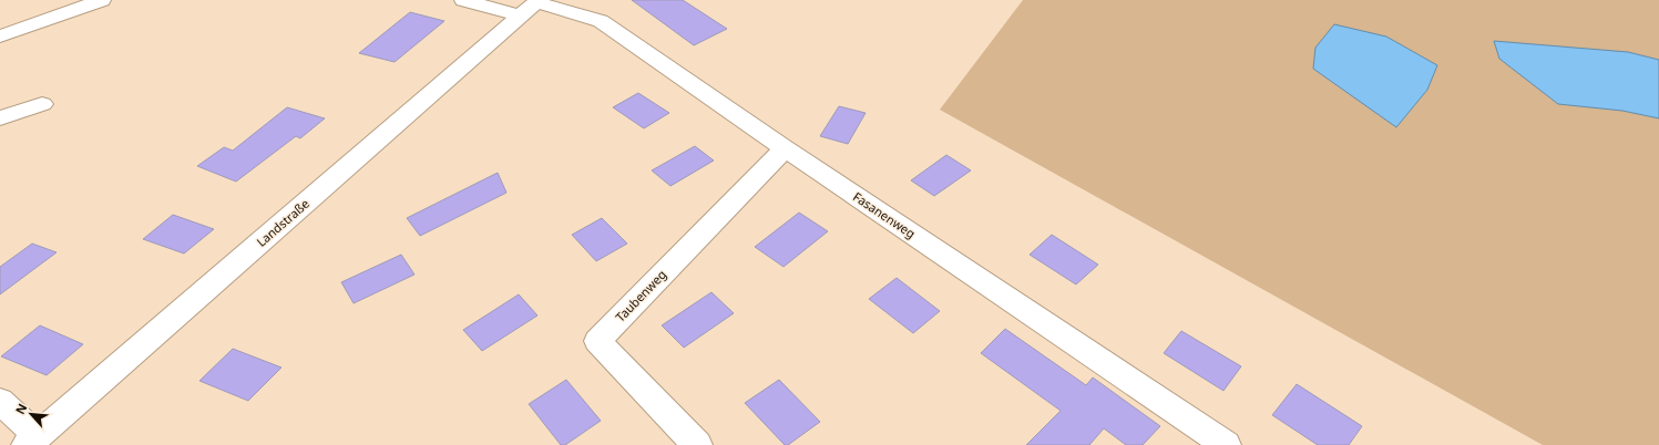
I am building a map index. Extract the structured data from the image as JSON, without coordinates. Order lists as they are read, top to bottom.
{
  "streets": {
    "street": ["Fasanenweg", "Landstraße", "Taubenweg"]
  },
  "crossings": [
    ["Fasanenweg", "Landstraße"],
    ["Fasanenweg", "Taubenweg"]
  ],
  "north": "top left"
}
